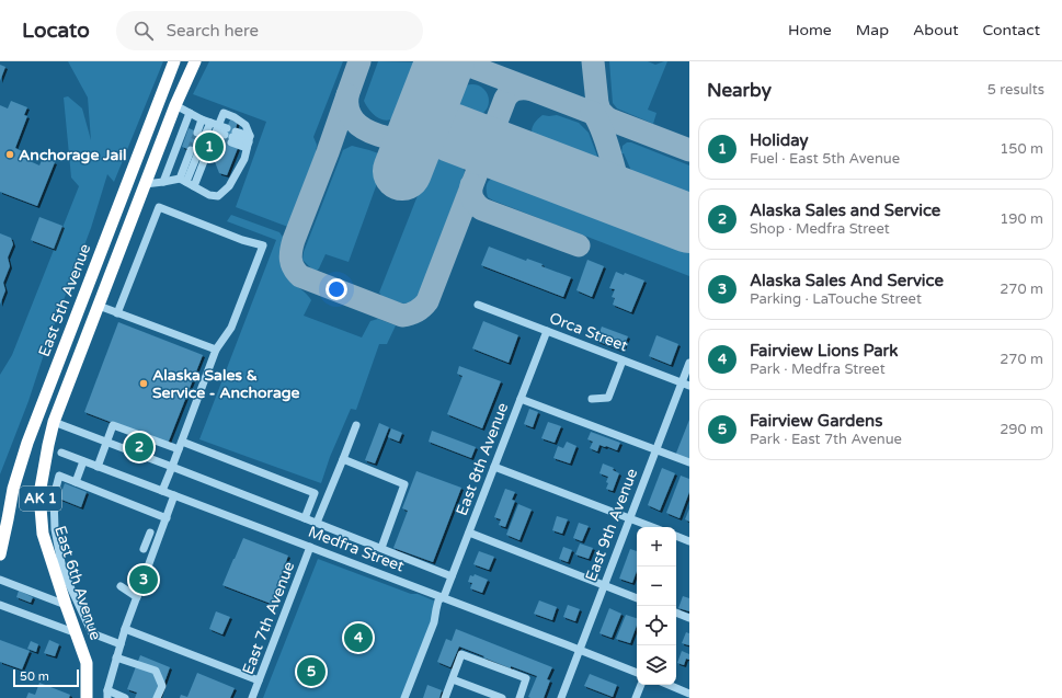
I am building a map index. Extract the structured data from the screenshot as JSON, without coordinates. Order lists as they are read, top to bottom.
{
  "streets": {
    "highway": ["East 5th Avenue", "AK 1", "East 6th Avenue"],
    "street": [
      "Orca Street",
      "East 8th Avenue",
      "East 9th Avenue",
      "Medfra Street",
      "East 7th Avenue"
    ]
  },
  "crossings": [
    ["Orca Street", "East 8th Avenue"],
    ["Orca Street", "East 9th Avenue"],
    ["East 8th Avenue", "Medfra Street"],
    ["AK 1", "East 6th Avenue"],
    ["East 9th Avenue", "Medfra Street"],
    ["Medfra Street", "East 7th Avenue"]
  ],
  "places": ["Anchorage Jail", "Alaska Sales & Service - Anchorage"],
  "scale_bar": "50 m",
  "page": {
    "header": "Locato",
    "search": "Search here",
    "nav": [
      "Home",
      "Map",
      "About",
      "Contact"
    ],
    "heading": ["Nearby", "5 results"],
    "list": [
      {
        "mark": "1",
        "name": "Holiday",
        "note": "Fuel · East 5th Avenue",
        "value": "150 m"
      },
      {
        "mark": "2",
        "name": "Alaska Sales and Service",
        "note": "Shop · Medfra Street",
        "value": "190 m"
      },
      {
        "mark": "3",
        "name": "Alaska Sales And Service",
        "note": "Parking · LaTouche Street",
        "value": "270 m"
      },
      {
        "mark": "4",
        "name": "Fairview Lions Park",
        "note": "Park · Medfra Street",
        "value": "270 m"
      },
      {
        "mark": "5",
        "name": "Fairview Gardens",
        "note": "Park · East 7th Avenue",
        "value": "290 m"
      }
    ],
    "pins": [
      "1",
      "2",
      "3",
      "4",
      "5"
    ],
    "map_buttons": ["+", "−"],
    "scale": "50 m"
  }
}
